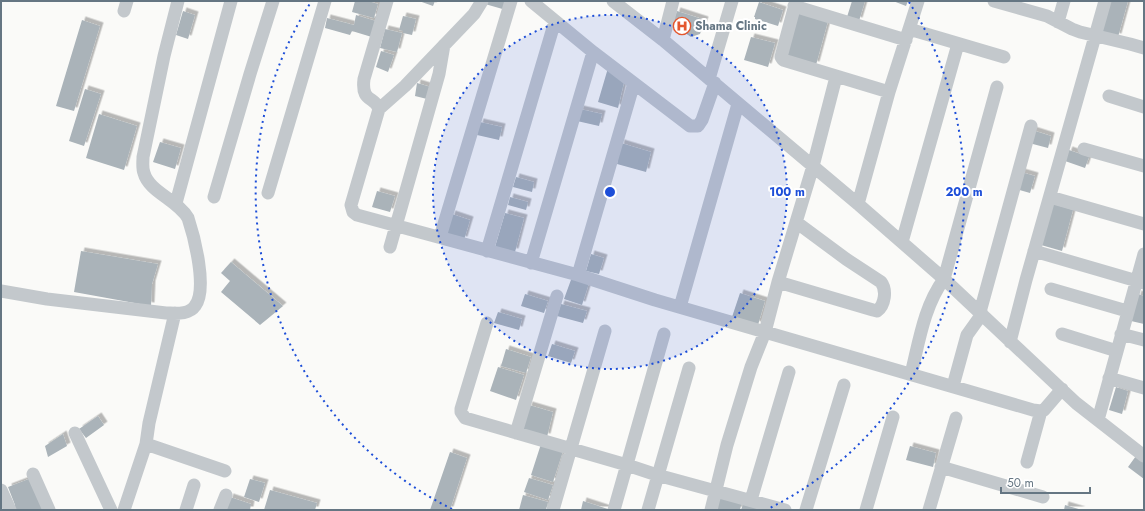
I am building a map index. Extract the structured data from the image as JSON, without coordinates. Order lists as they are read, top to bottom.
{
  "places": {
    "hospital": ["Shama Clinic"]
  },
  "scale_bar": "50 m",
  "rings": ["100 m", "200 m"]
}
